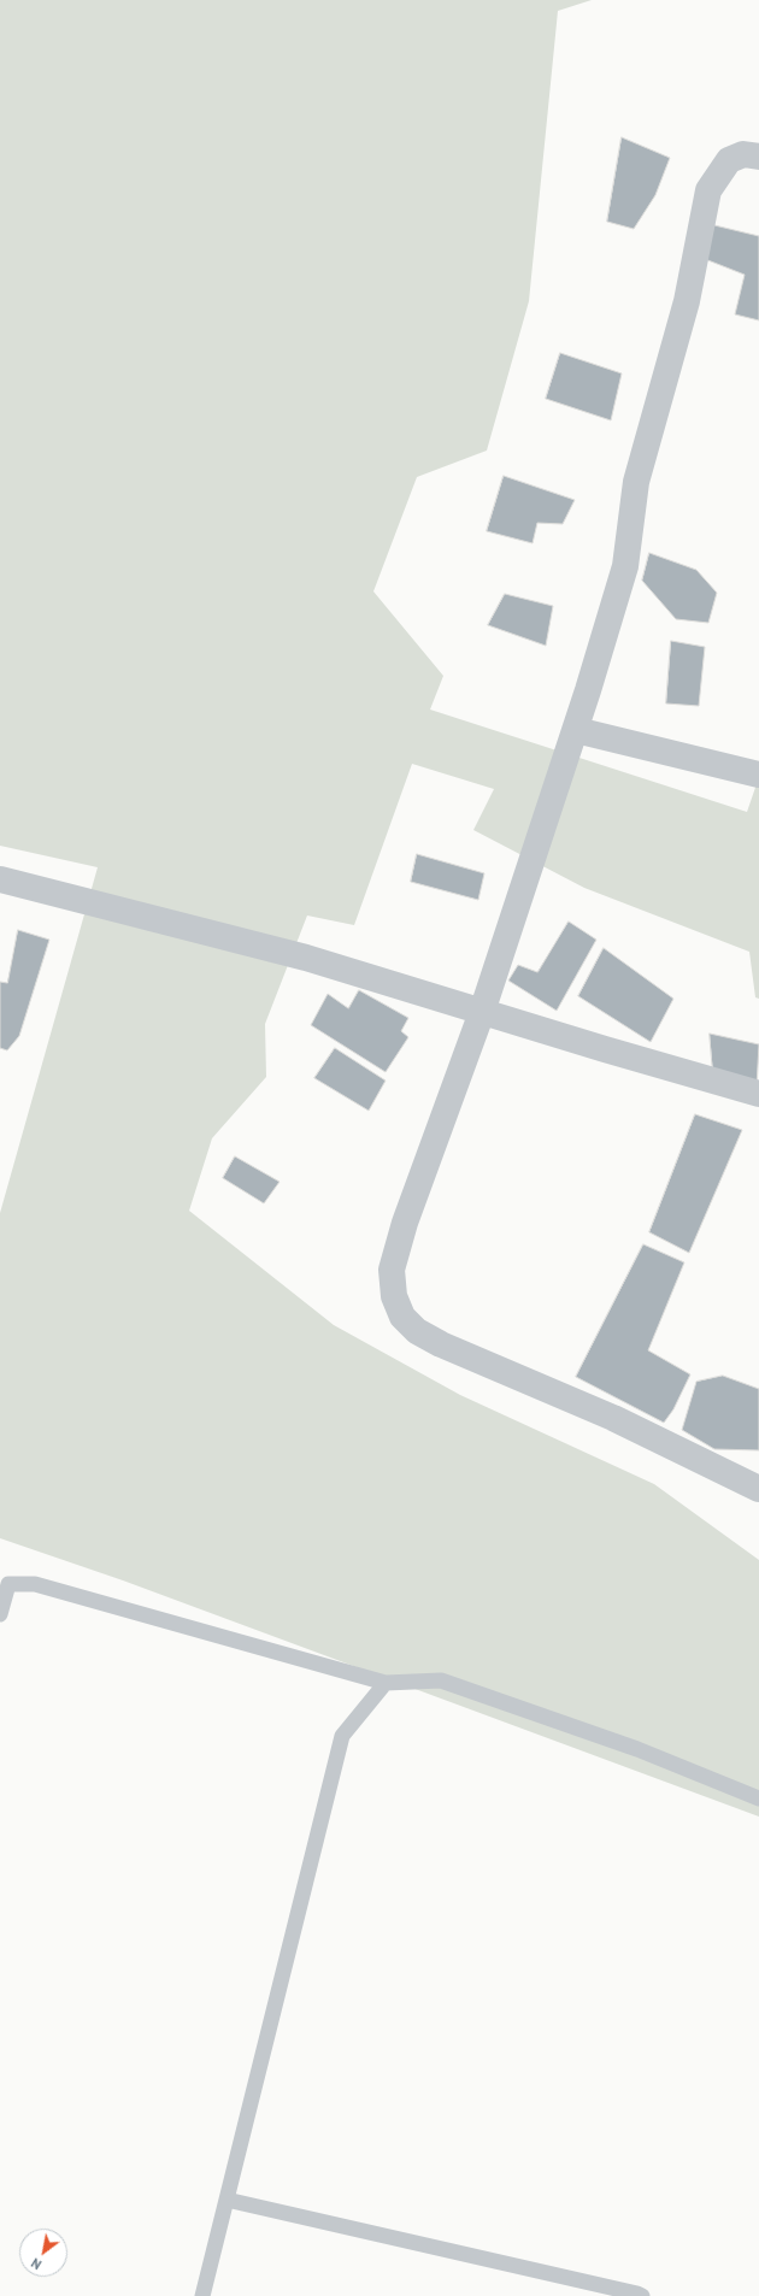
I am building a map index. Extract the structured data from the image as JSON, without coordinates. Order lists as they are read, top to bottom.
{
  "north": "bottom left"
}
